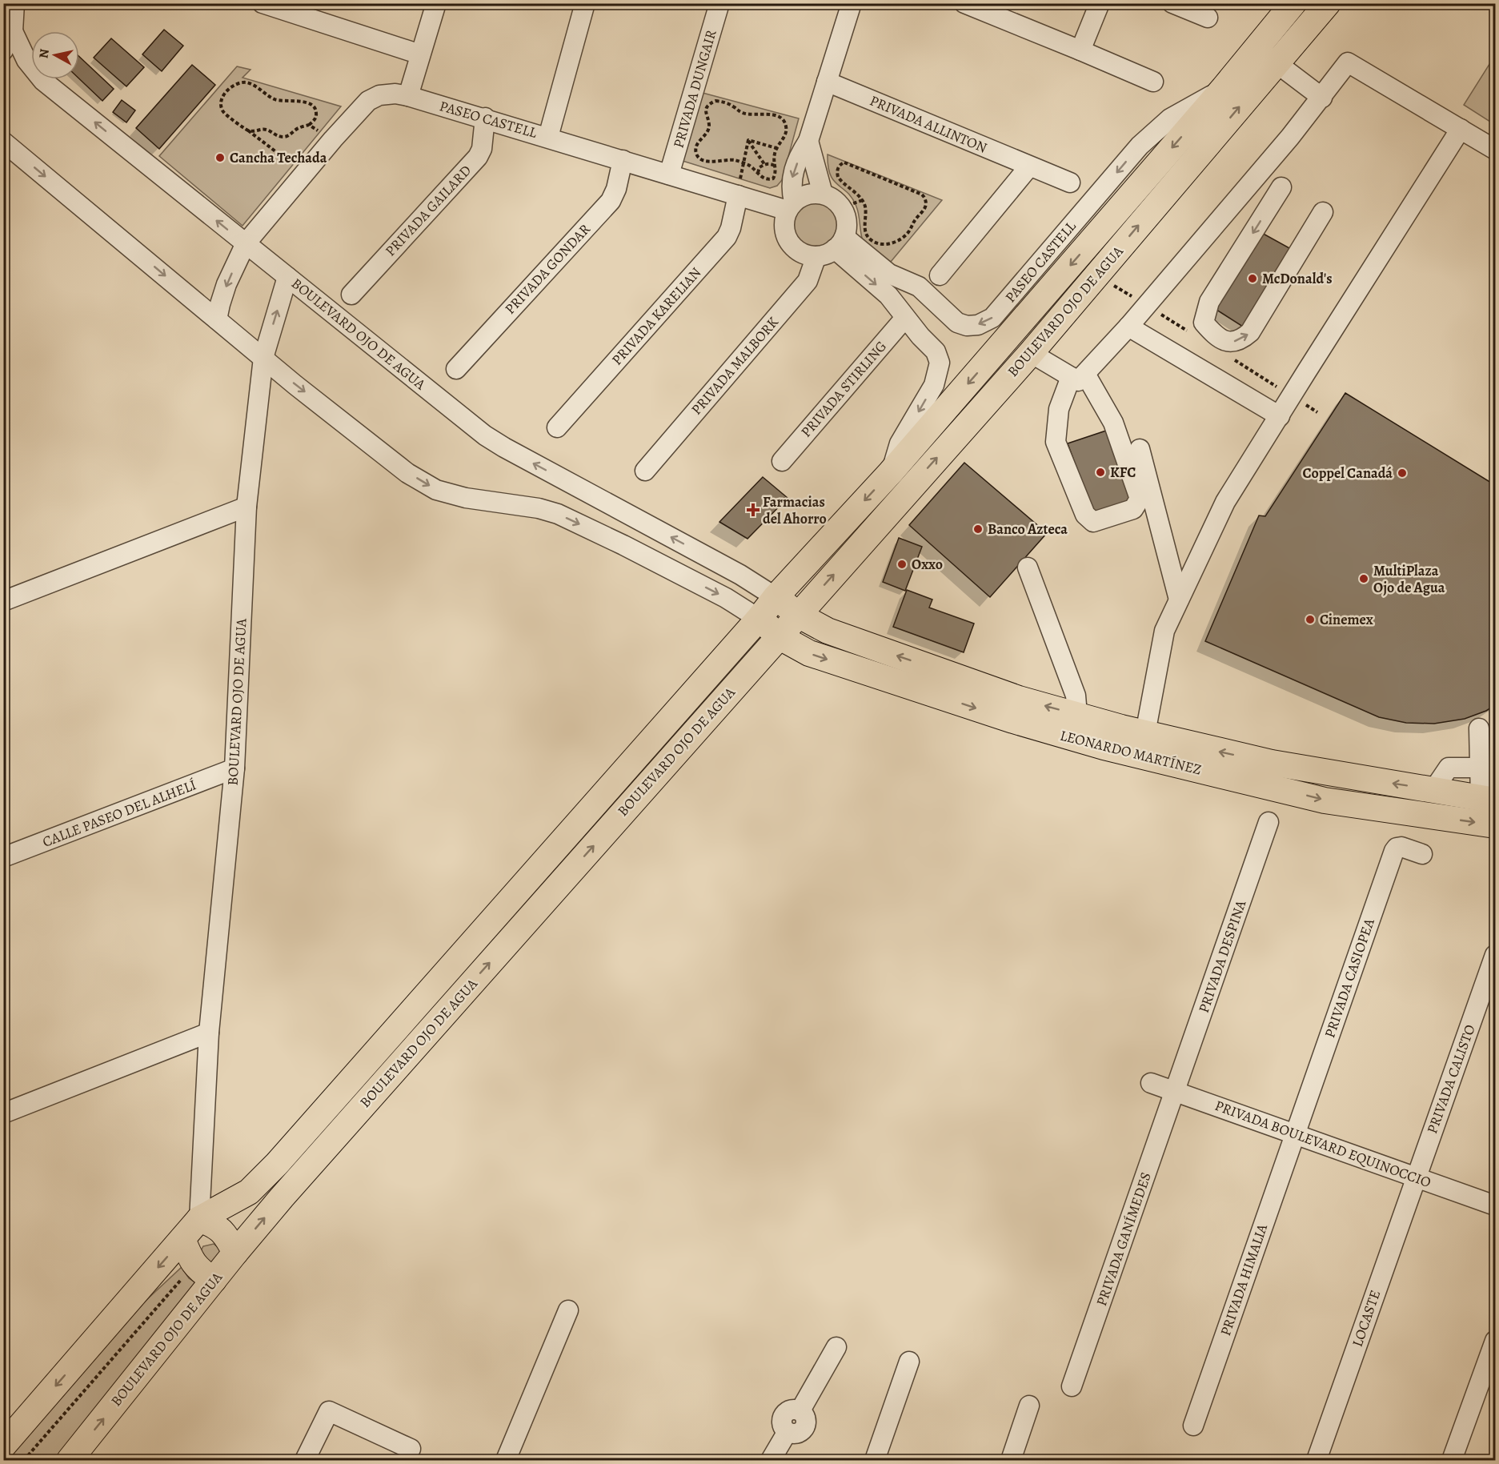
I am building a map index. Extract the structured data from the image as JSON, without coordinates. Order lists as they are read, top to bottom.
{
  "streets": {
    "main road": ["BOULEVARD OJO DE AGUA", "LEONARDO MARTÍNEZ"],
    "street": [
      "PRIVADA DUNGAIR",
      "PASEO CASTELL",
      "PRIVADA ALLINTON",
      "PRIVADA GAILARD",
      "PRIVADA GONDAR",
      "PRIVADA KARELIAN",
      "PRIVADA MALBORK",
      "PRIVADA STIRLING",
      "CALLE PASEO DEL ALHELÍ",
      "PRIVADA DESPINA",
      "PRIVADA CASIOPEA",
      "PRIVADA CALISTO",
      "PRIVADA BOULEVARD EQUINOCCIO",
      "PRIVADA GANÍMEDES",
      "PRIVADA HIMALIA",
      "LOCASTE"
    ]
  },
  "crossings": [
    ["PRIVADA DUNGAIR", "PASEO CASTELL"],
    ["PASEO CASTELL", "PRIVADA GAILARD"],
    ["PASEO CASTELL", "PRIVADA GONDAR"],
    ["PASEO CASTELL", "BOULEVARD OJO DE AGUA"],
    ["PASEO CASTELL", "PRIVADA KARELIAN"],
    ["PASEO CASTELL", "PRIVADA MALBORK"],
    ["BOULEVARD OJO DE AGUA", "LEONARDO MARTÍNEZ"],
    ["BOULEVARD OJO DE AGUA", "CALLE PASEO DEL ALHELÍ"],
    ["PRIVADA DESPINA", "PRIVADA BOULEVARD EQUINOCCIO"],
    ["PRIVADA DESPINA", "PRIVADA GANÍMEDES"],
    ["PRIVADA CASIOPEA", "PRIVADA BOULEVARD EQUINOCCIO"],
    ["PRIVADA CASIOPEA", "PRIVADA HIMALIA"],
    ["PRIVADA CALISTO", "PRIVADA BOULEVARD EQUINOCCIO"],
    ["PRIVADA CALISTO", "LOCASTE"],
    ["PRIVADA BOULEVARD EQUINOCCIO", "PRIVADA GANÍMEDES"],
    ["PRIVADA BOULEVARD EQUINOCCIO", "PRIVADA HIMALIA"],
    ["PRIVADA BOULEVARD EQUINOCCIO", "LOCASTE"]
  ],
  "places": {
    "other": [
      "Cancha Techada",
      "McDonald's",
      "KFC",
      "Coppel Canadá",
      "Banco Azteca",
      "Oxxo",
      "MultiPlaza Ojo de Agua",
      "Cinemex"
    ],
    "health": ["Farmacias del Ahorro"]
  },
  "north": "left"
}
